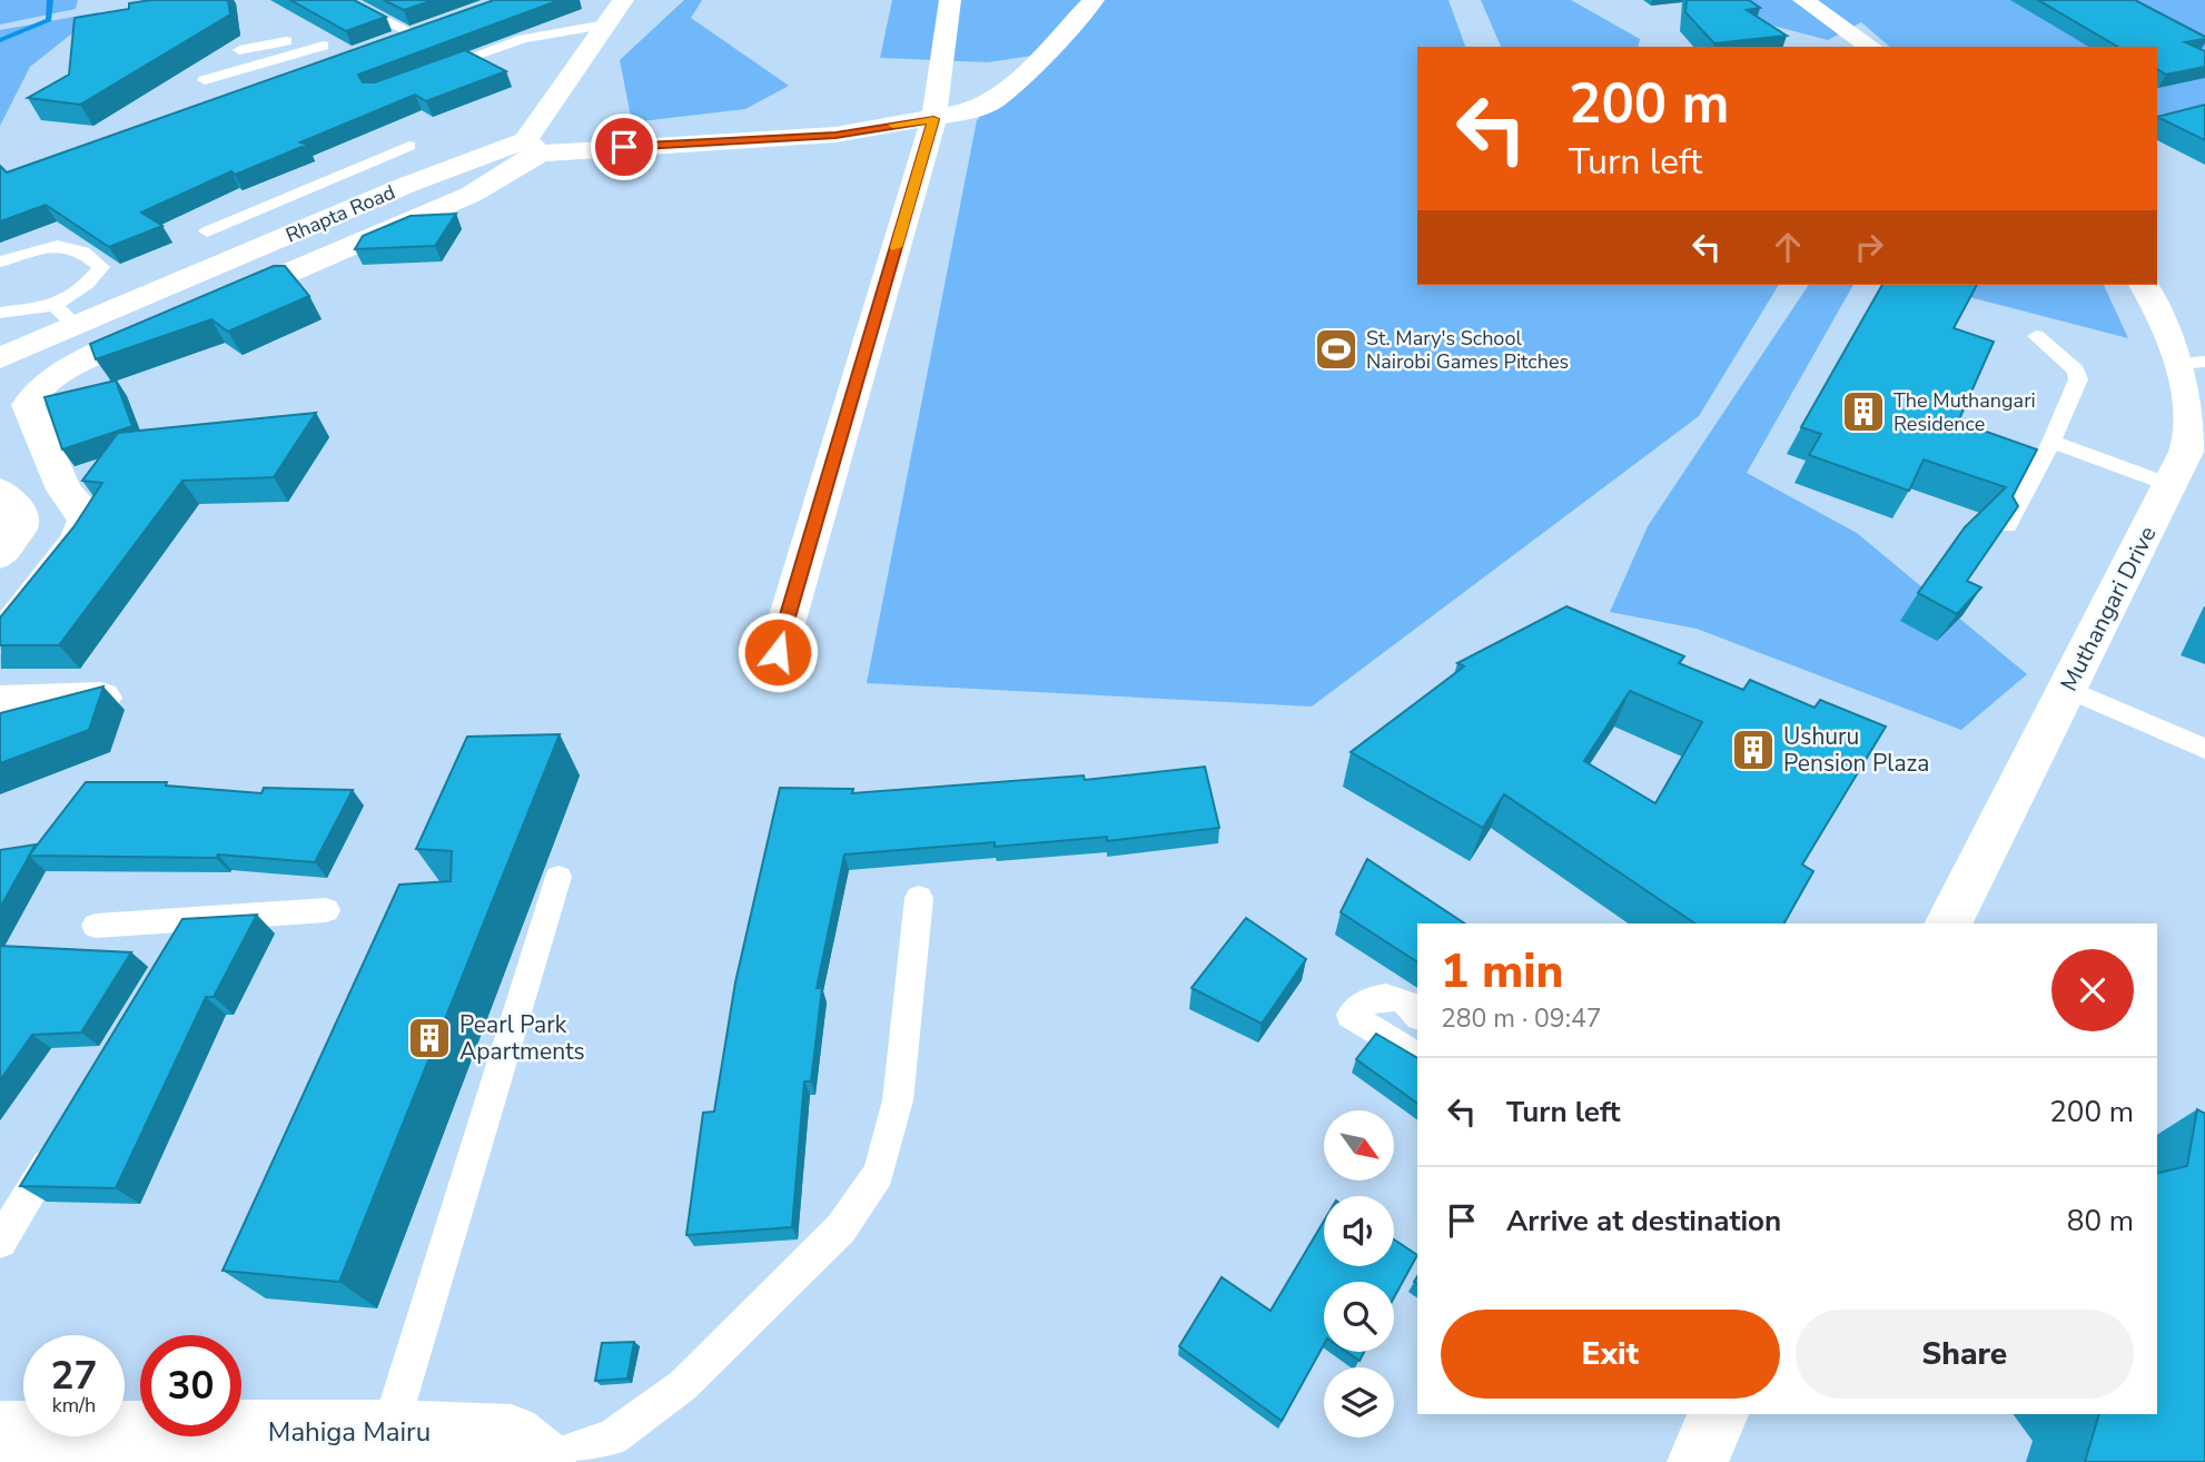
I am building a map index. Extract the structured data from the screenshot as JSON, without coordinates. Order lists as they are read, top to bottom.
{
  "streets": {
    "street": ["Rhapta Road", "Muthangari Drive", "Mahiga Mairu"]
  },
  "places": {
    "sports": ["St. Mary's School Nairobi Games Pitches"],
    "building": ["The Muthangari Residence", "Ushuru Pension Plaza", "Pearl Park Apartments"]
  },
  "north": "bottom right",
  "page": {
    "turn": ["200 m", "Turn left"],
    "heading": ["1 min", "280 m · 09:47"],
    "list": [
      {
        "name": "Turn left",
        "value": "200 m"
      },
      {
        "name": "Arrive at destination",
        "value": "80 m"
      }
    ],
    "buttons": ["Exit", "Share"],
    "speed": "27 km/h",
    "limit": "30"
  }
}
